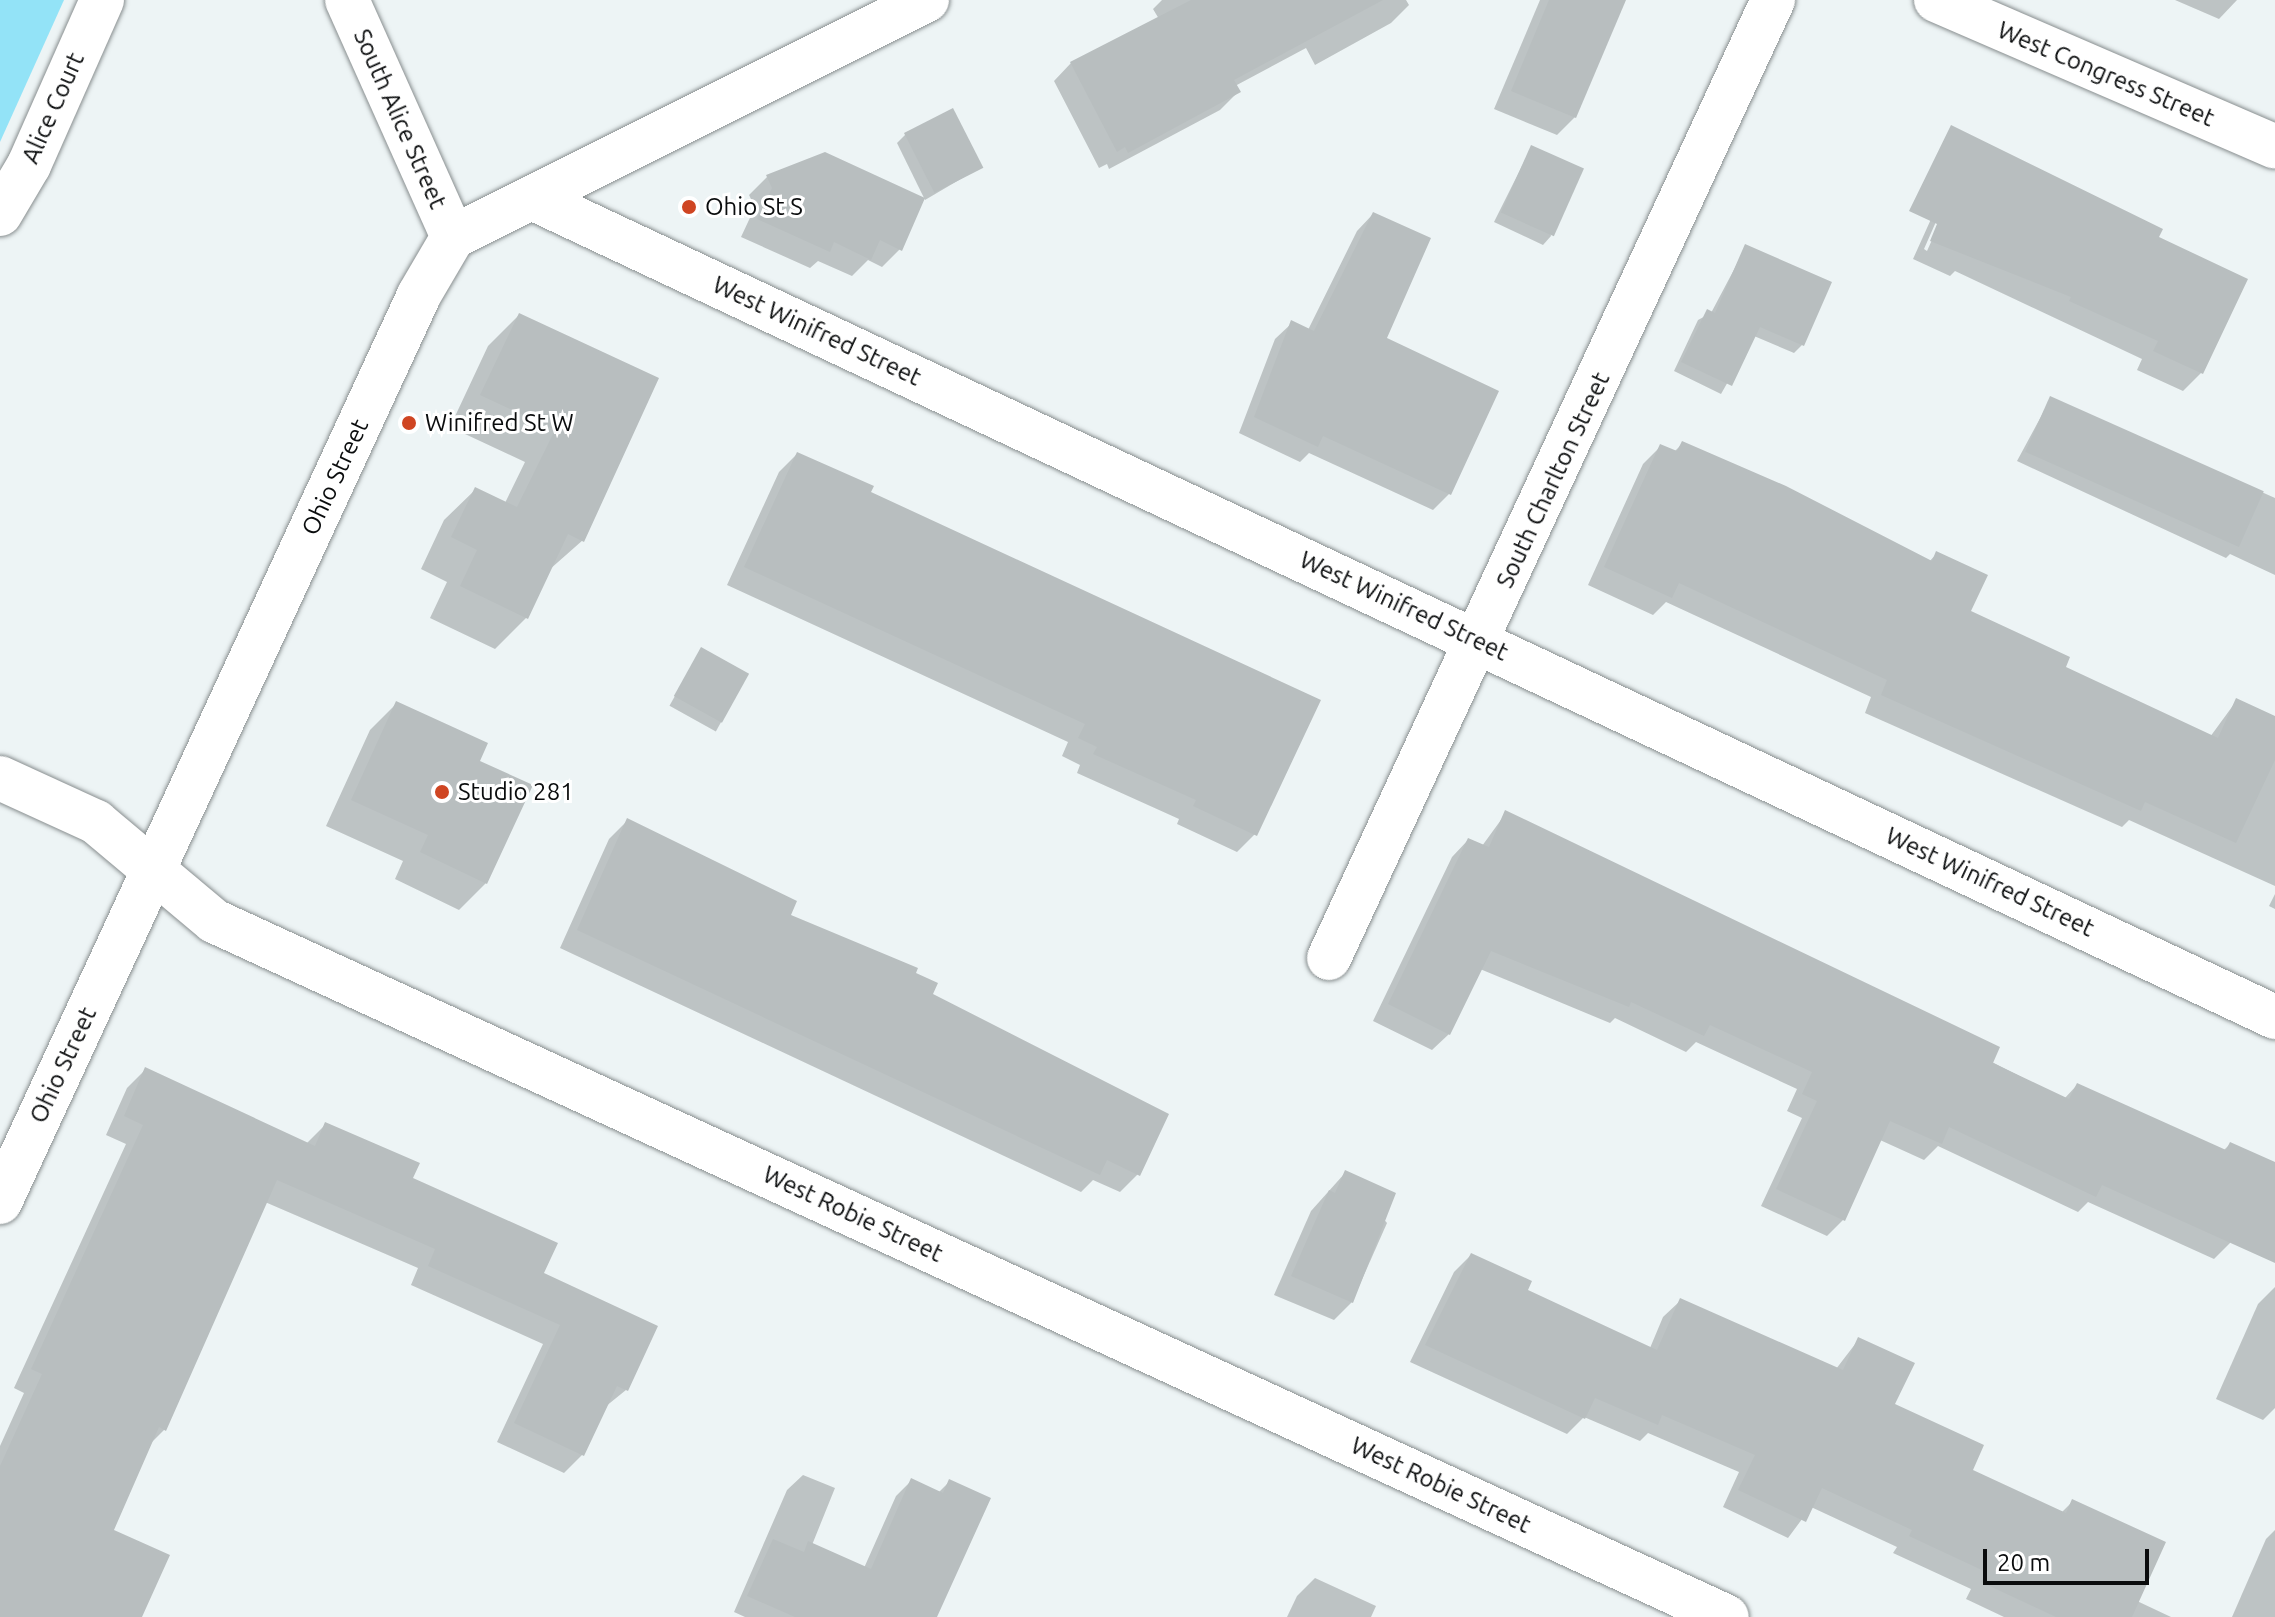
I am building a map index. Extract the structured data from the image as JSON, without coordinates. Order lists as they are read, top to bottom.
{
  "streets": {
    "street": [
      "West Congress Street",
      "Alice Court",
      "South Alice Street",
      "West Winifred Street",
      "Ohio Street",
      "South Charlton Street",
      "West Robie Street"
    ]
  },
  "crossings": [
    ["South Alice Street", "Ohio Street"],
    ["West Winifred Street", "South Charlton Street"],
    ["Ohio Street", "West Robie Street"]
  ],
  "places": ["Ohio St S", "Winifred St W", "Studio 281"],
  "scale_bar": "20 m"
}
